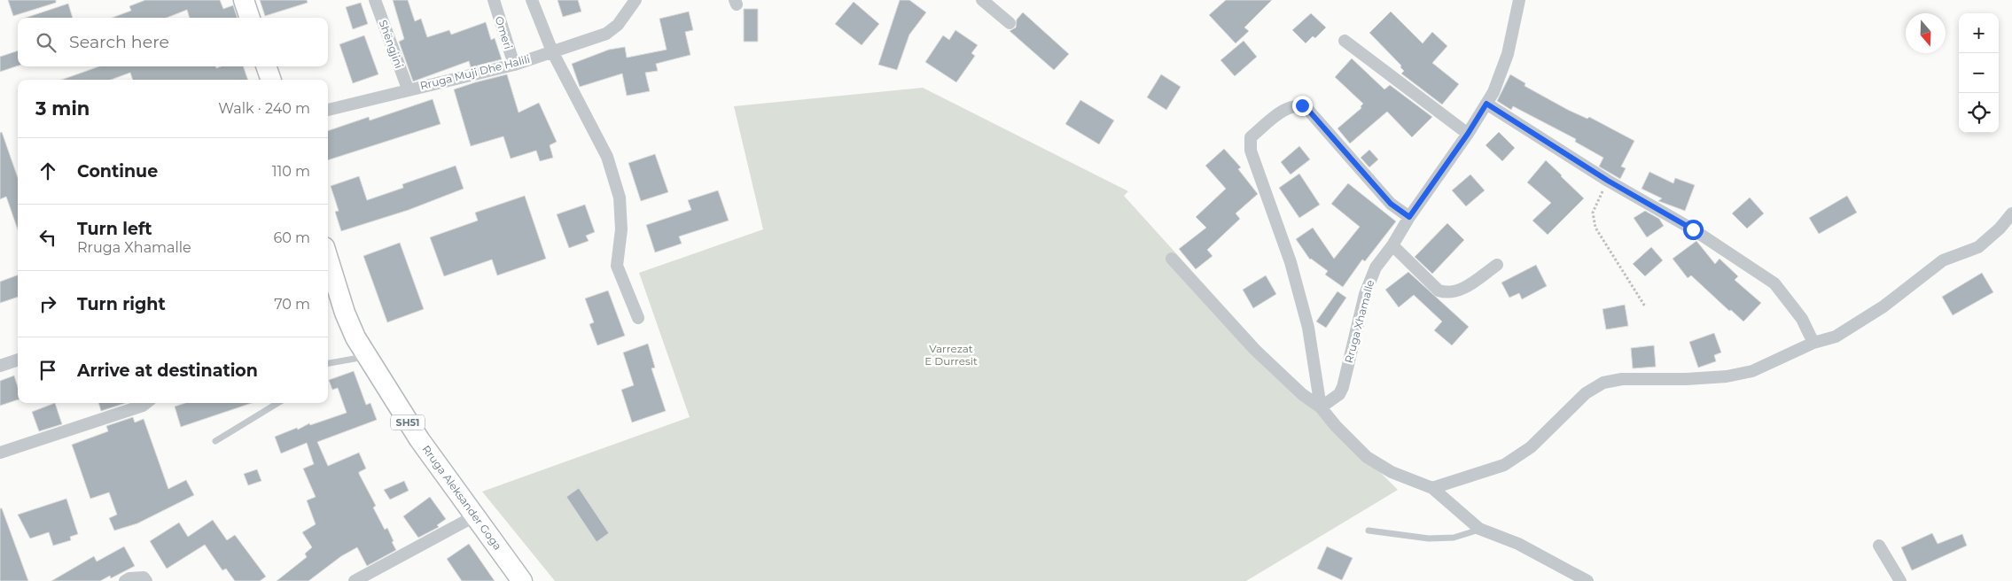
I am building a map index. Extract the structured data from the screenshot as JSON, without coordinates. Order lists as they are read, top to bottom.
{
  "streets": {
    "main road": ["SH51", "Rruga Aleksander Goga"],
    "street": [
      "Omeri",
      "Shëngjini",
      "Rruga Muji Dhe Halili",
      "Rruga Xhamalle"
    ]
  },
  "crossings": [
    ["Omeri", "Rruga Muji Dhe Halili"],
    ["Shëngjini", "Rruga Muji Dhe Halili"]
  ],
  "parks": ["Varrezat E Durresit"],
  "north": "bottom",
  "page": {
    "map_buttons": ["+", "−"],
    "search": "Search here",
    "heading": ["3 min", "Walk · 240 m"],
    "list": [
      ["Continue", "110 m"],
      ["Turn left", "Rruga Xhamalle", "60 m"],
      ["Turn right", "70 m"],
      "Arrive at destination"
    ]
  }
}
